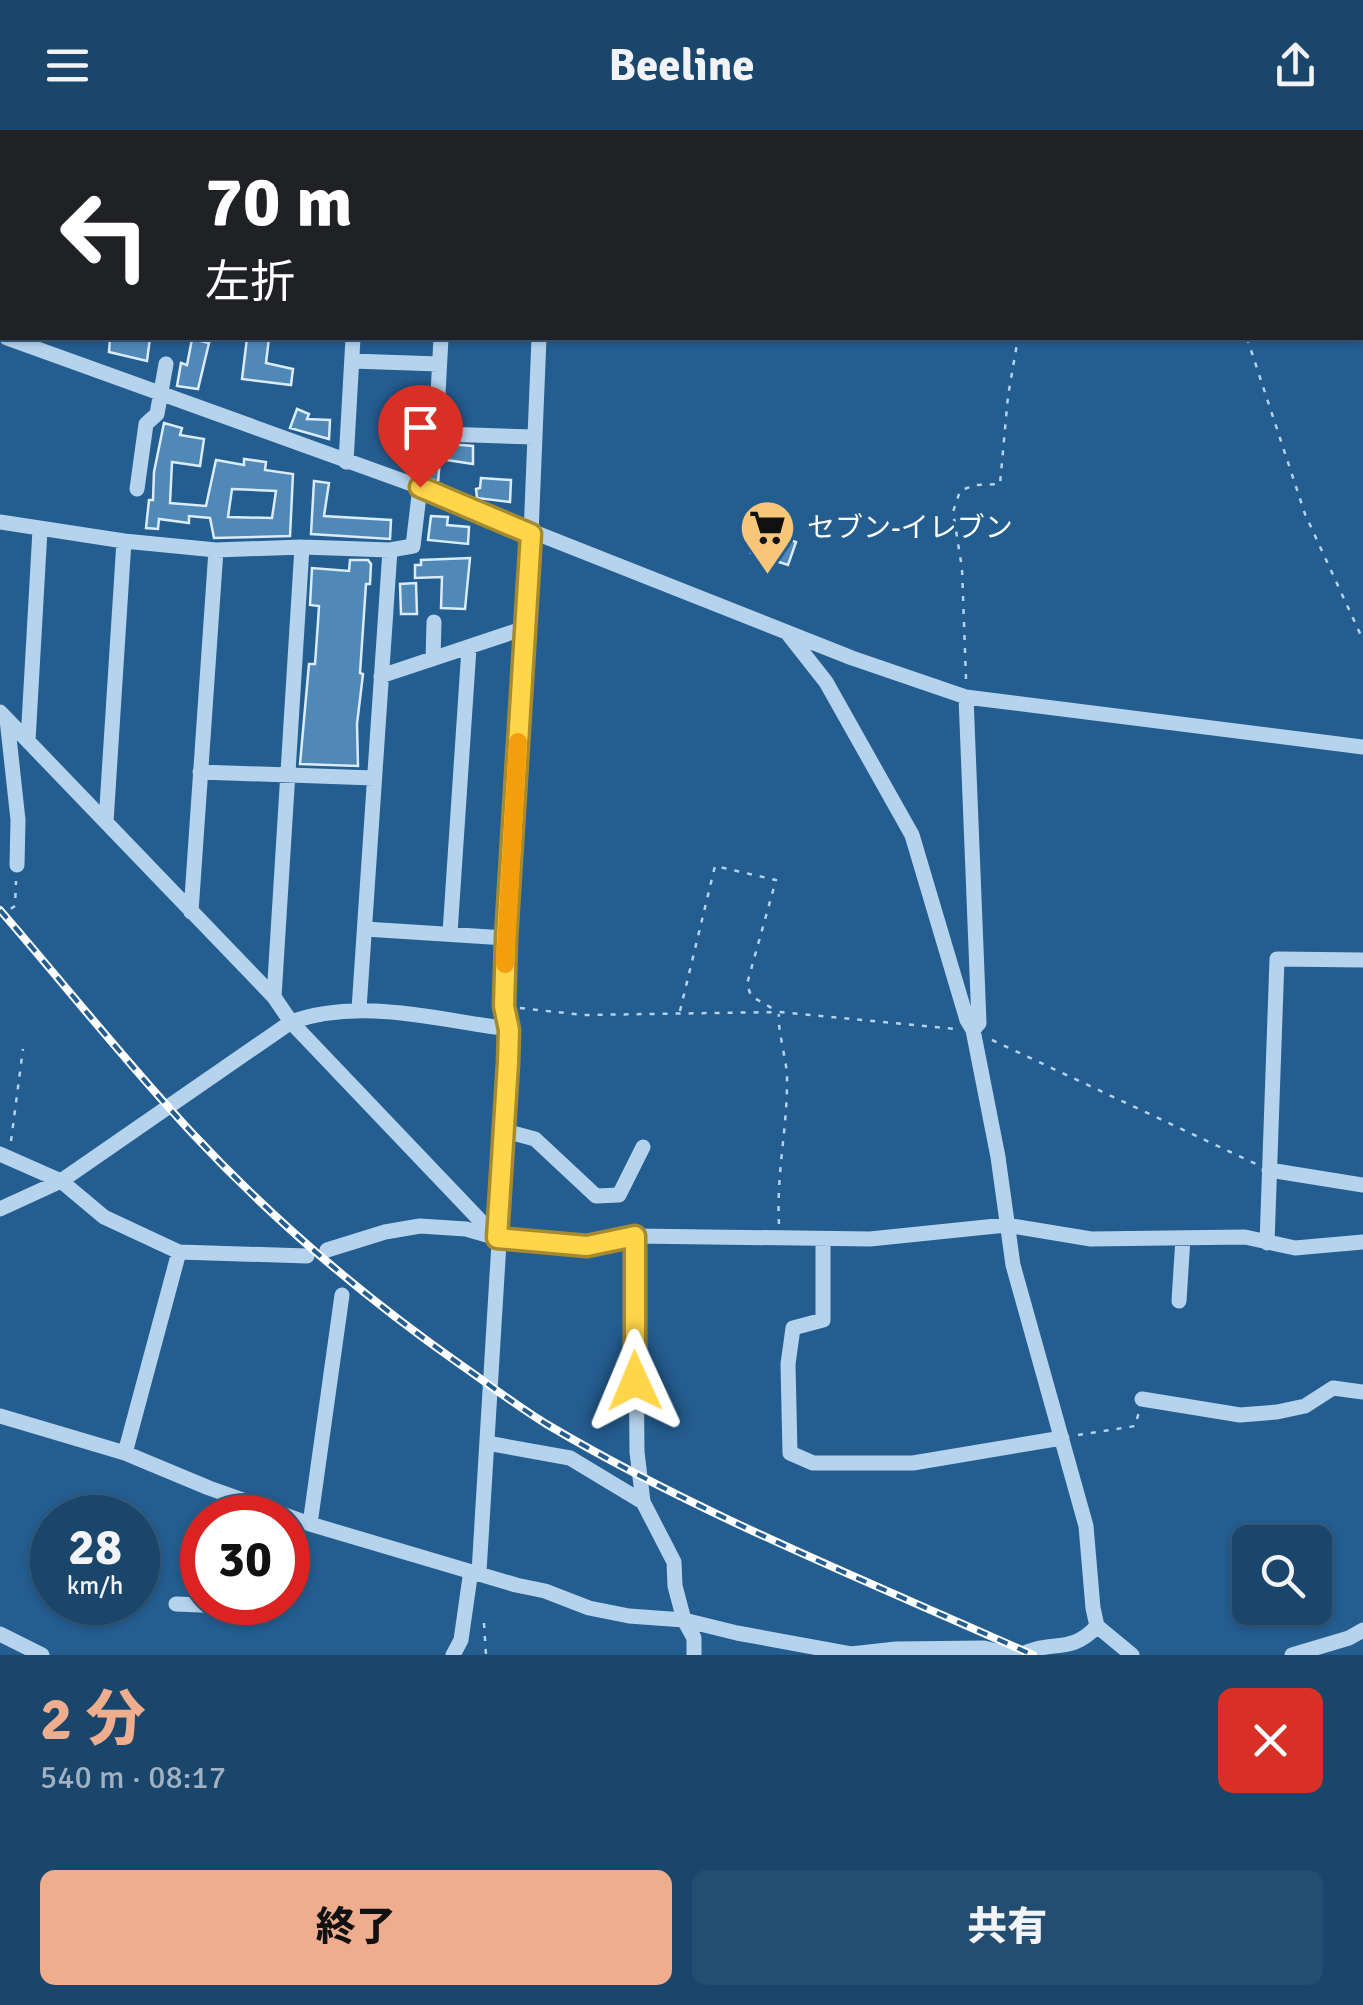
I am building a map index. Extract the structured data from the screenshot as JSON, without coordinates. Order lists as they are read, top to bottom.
{
  "places": {
    "supermarket": ["セブン-イレブン"]
  },
  "page": {
    "header": "Beeline",
    "turn": ["70 m", "左折"],
    "speed": "28 km/h",
    "limit": "30",
    "heading": ["2 分", "540 m · 08:17"],
    "buttons": ["終了", "共有"]
  }
}
